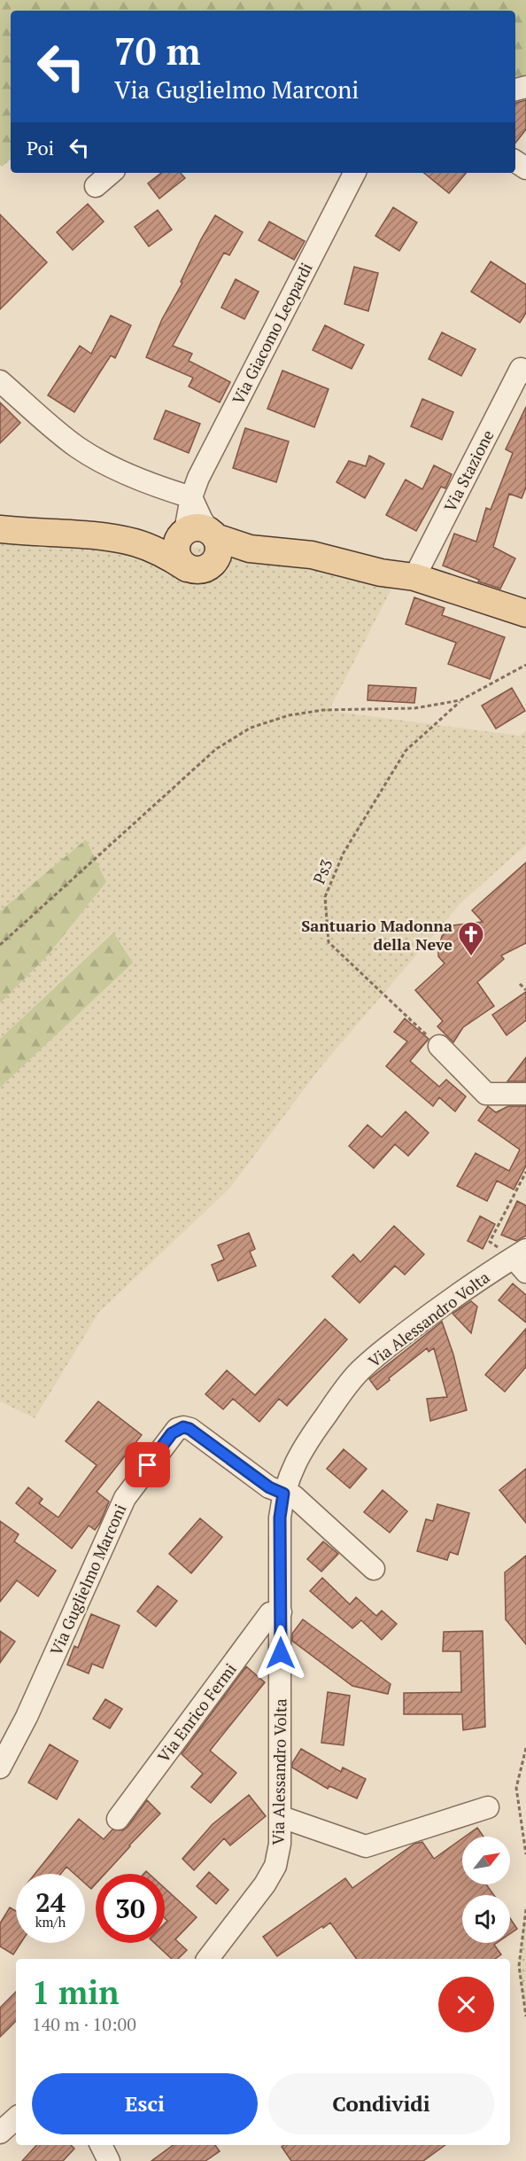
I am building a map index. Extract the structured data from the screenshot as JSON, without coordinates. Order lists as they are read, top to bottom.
{
  "streets": {
    "street": [
      "Via Giacomo Leopardi",
      "Via Stazione",
      "Via Alessandro Volta",
      "Via Guglielmo Marconi",
      "Via Enrico Fermi"
    ],
    "path": ["Ps3"]
  },
  "crossings": [
    ["Via Alessandro Volta", "Via Guglielmo Marconi"],
    ["Via Alessandro Volta", "Via Enrico Fermi"]
  ],
  "places": {
    "church": ["Santuario Madonna della Neve"]
  },
  "north": "top right",
  "page": {
    "turn": ["70 m", "Via Guglielmo Marconi"],
    "then": "Poi",
    "speed": "24 km/h",
    "limit": "30",
    "heading": ["1 min", "140 m · 10:00"],
    "buttons": ["Esci", "Condividi"]
  }
}
